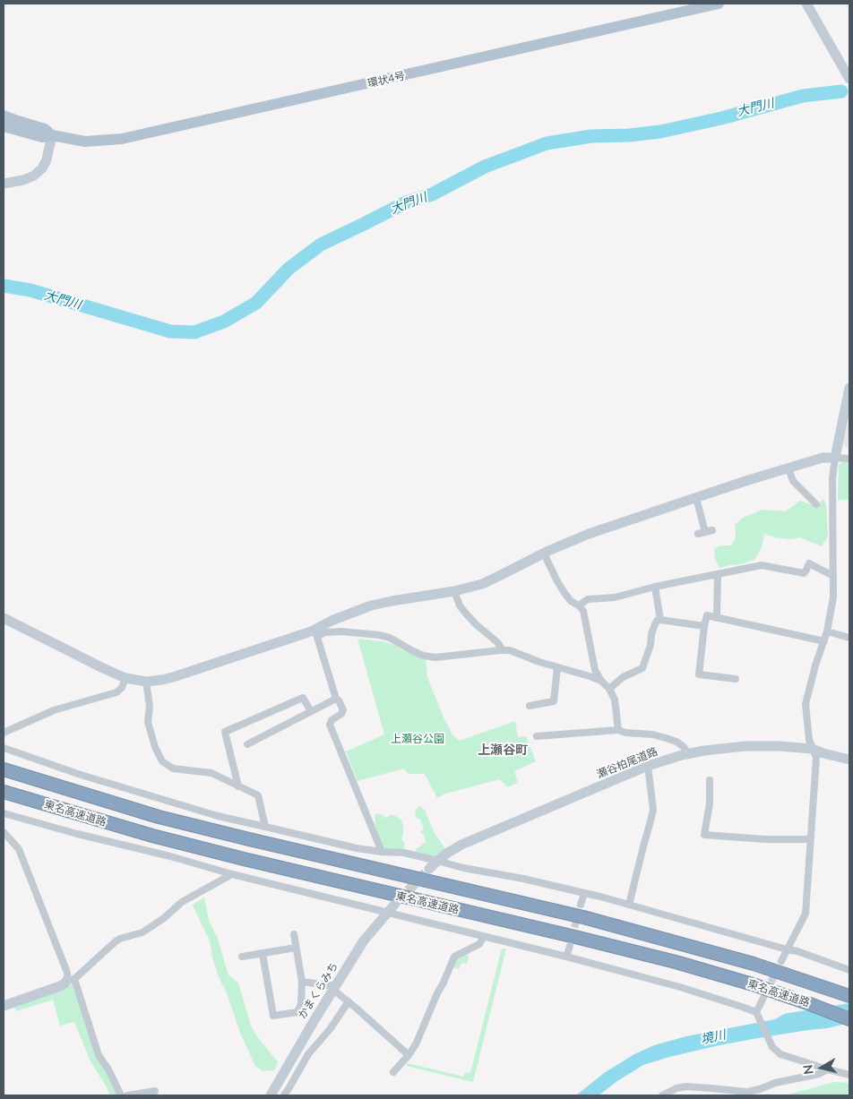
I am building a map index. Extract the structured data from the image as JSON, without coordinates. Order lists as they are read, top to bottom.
{
  "streets": {
    "highway": ["東名高速道路"],
    "main road": ["環状4号"],
    "street": ["瀬谷柏尾道路", "かまくらみち"]
  },
  "districts": ["上瀬谷町"],
  "water": ["大門川", "境川"],
  "parks": ["上瀬谷公園"],
  "north": "left"
}
